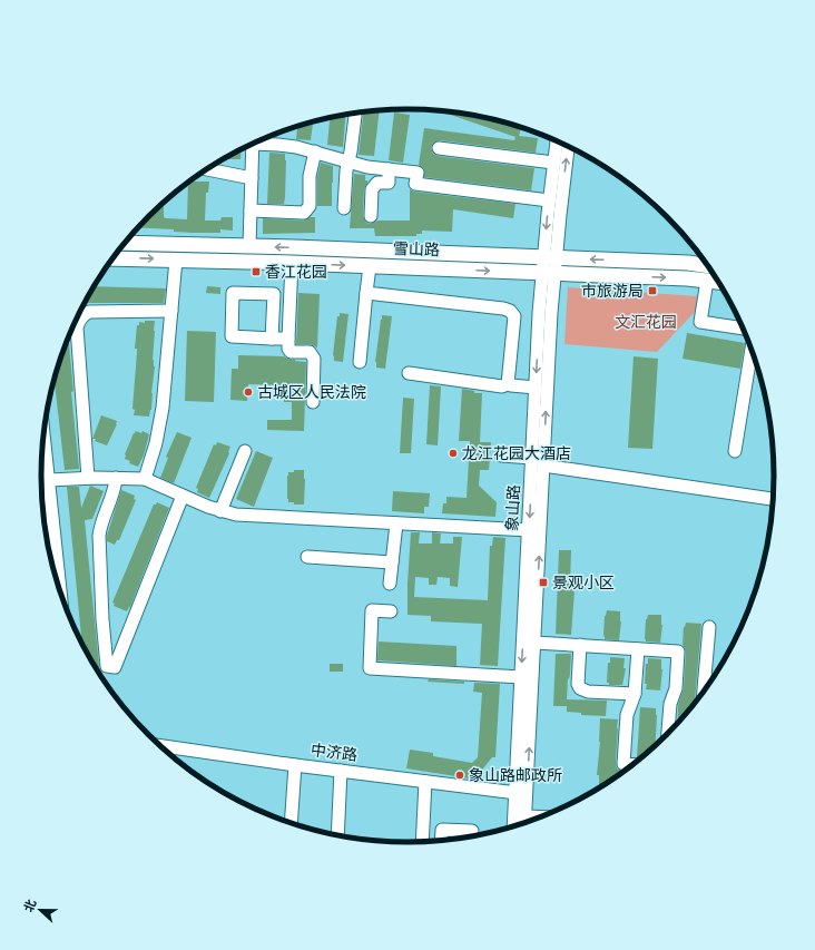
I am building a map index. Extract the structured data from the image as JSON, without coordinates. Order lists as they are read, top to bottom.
{
  "streets": {
    "main road": ["雪山路"],
    "street": ["象山路", "中济路"]
  },
  "crossings": [
    ["雪山路", "象山路"],
    ["象山路", "中济路"]
  ],
  "parks": ["文汇花园"],
  "places": {
    "transit": ["香江花园", "市旅游局", "景观小区"],
    "other": ["古城区人民法院", "龙江花园大酒店", "象山路邮政所"]
  },
  "north": "left"
}
